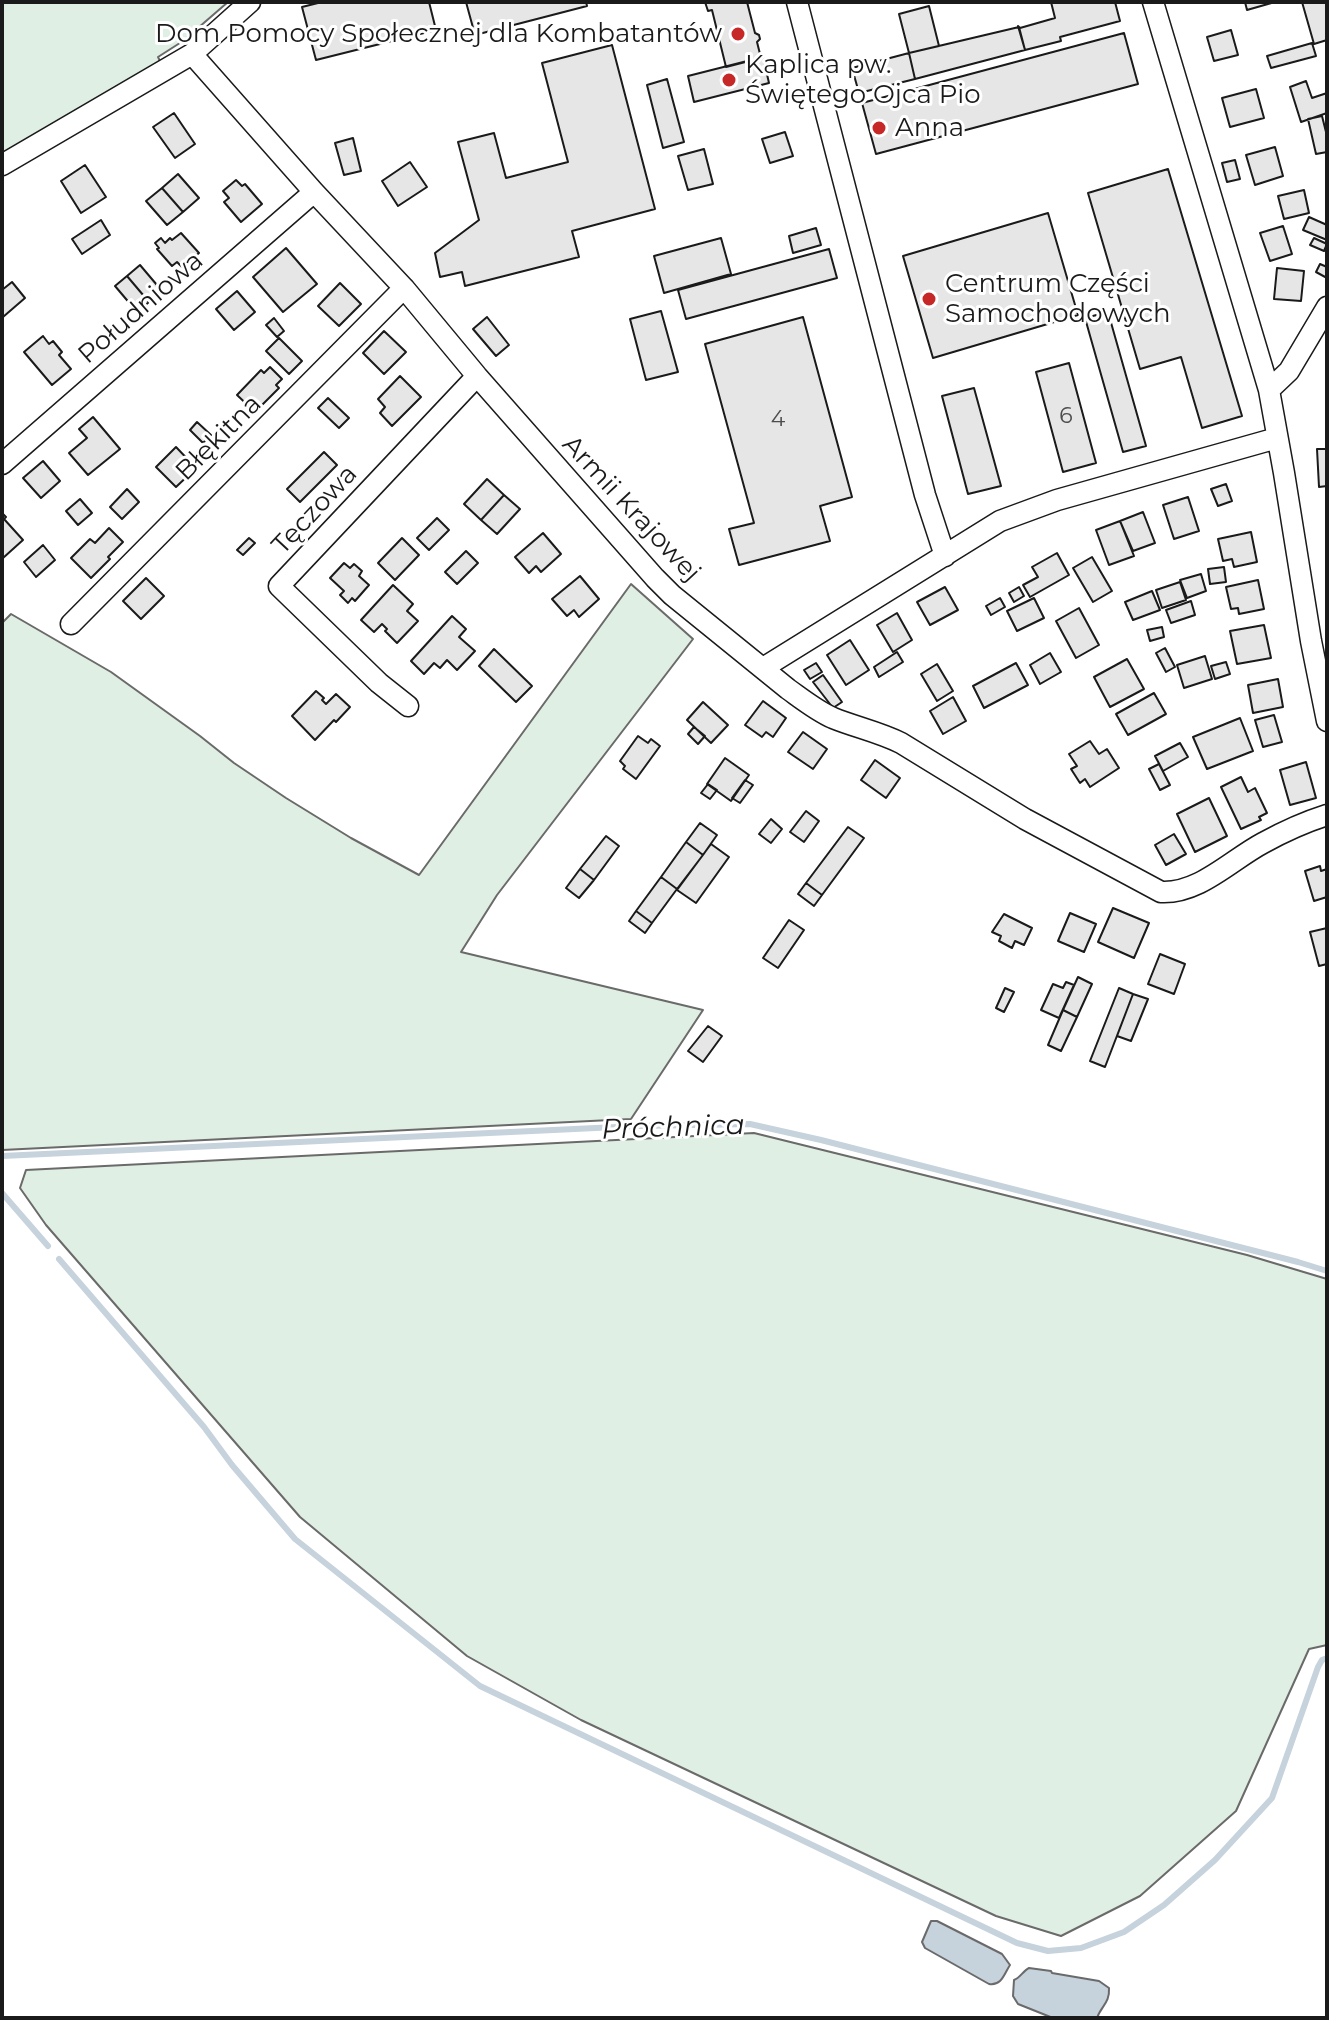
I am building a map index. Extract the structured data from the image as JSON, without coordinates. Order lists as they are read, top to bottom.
{
  "streets": {
    "street": [
      "Południowa",
      "Błękitna",
      "Armii Krajowej",
      "Tęczowa"
    ]
  },
  "crossings": [
    ["Południowa", "Armii Krajowej"],
    ["Błękitna", "Armii Krajowej"],
    ["Armii Krajowej", "Tęczowa"]
  ],
  "water": ["Próchnica"],
  "places": [
    "Dom Pomocy Społecznej dla Kombatantów",
    "Kaplica pw. Świętego Ojca Pio",
    "Anna",
    "Centrum Części Samochodowych"
  ],
  "house_numbers": ["6", "4"]
}
